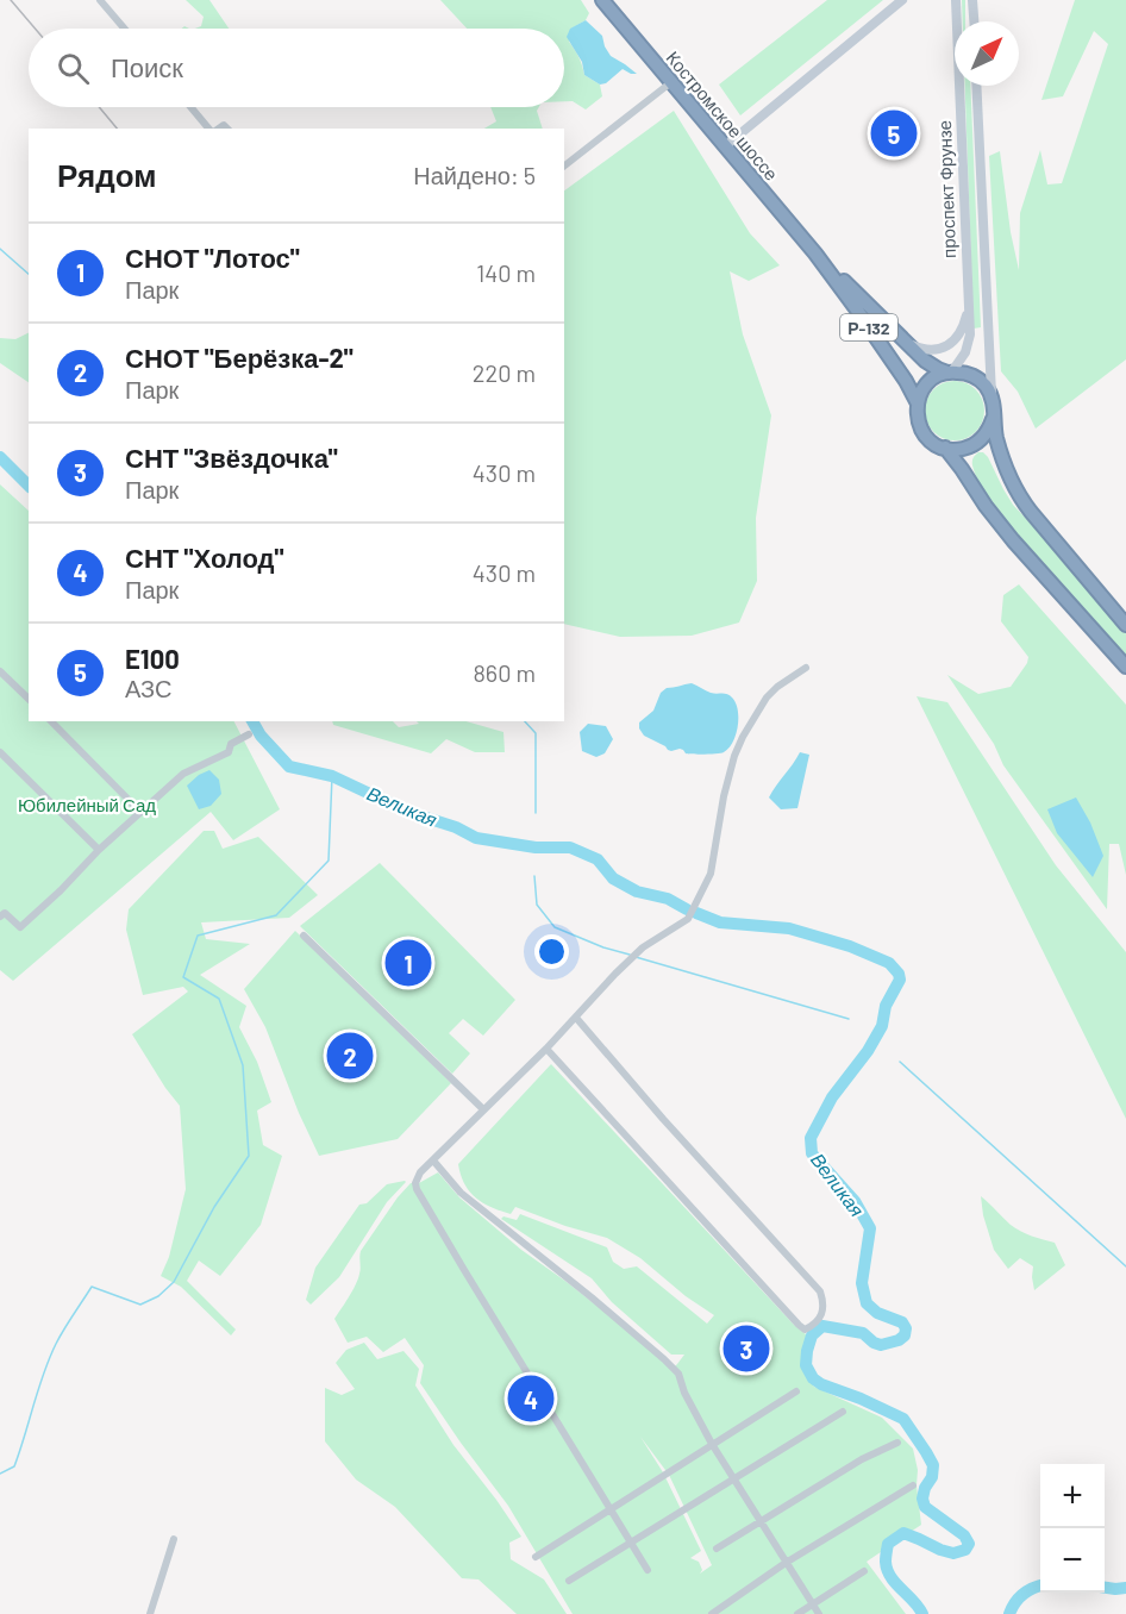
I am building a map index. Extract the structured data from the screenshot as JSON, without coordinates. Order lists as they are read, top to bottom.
{
  "streets": {
    "highway": ["Костромское шоссе", "Р-132"],
    "main road": ["проспект Фрунзе"]
  },
  "crossings": [
    ["Костромское шоссе", "Р-132"],
    ["проспект Фрунзе", "Р-132"]
  ],
  "water": ["Великая"],
  "parks": ["Юбилейный Сад"],
  "north": "top right",
  "page": {
    "search": "Поиск",
    "pins": [
      "5",
      "1",
      "2",
      "3",
      "4"
    ],
    "heading": ["Рядом", "Найдено: 5"],
    "list": [
      {
        "mark": "1",
        "name": "СНОТ \"Лотос\"",
        "note": "Парк",
        "value": "140 m"
      },
      {
        "mark": "2",
        "name": "СНОТ \"Берёзка-2\"",
        "note": "Парк",
        "value": "220 m"
      },
      {
        "mark": "3",
        "name": "СНТ \"Звёздочка\"",
        "note": "Парк",
        "value": "430 m"
      },
      {
        "mark": "4",
        "name": "СНТ \"Холод\"",
        "note": "Парк",
        "value": "430 m"
      },
      {
        "mark": "5",
        "name": "E100",
        "note": "АЗС",
        "value": "860 m"
      }
    ],
    "map_buttons": ["+", "−"]
  }
}
